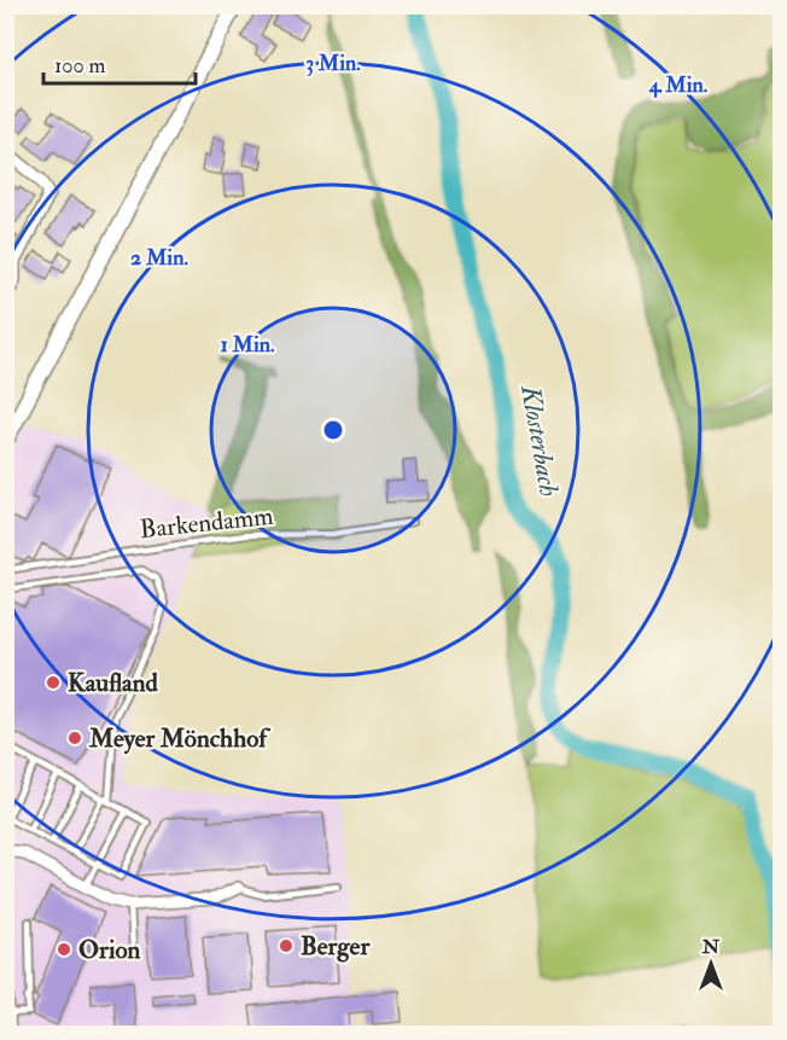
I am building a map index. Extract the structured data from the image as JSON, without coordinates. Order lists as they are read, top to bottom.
{
  "streets": {
    "lane": ["Barkendamm"]
  },
  "water": ["Klosterbach"],
  "places": [
    "Kaufland",
    "Meyer Mönchhof",
    "Berger",
    "Orion"
  ],
  "scale_bar": "100 m",
  "north": "top",
  "rings": [
    "3 Min.",
    "4 Min.",
    "2 Min.",
    "1 Min."
  ]
}
